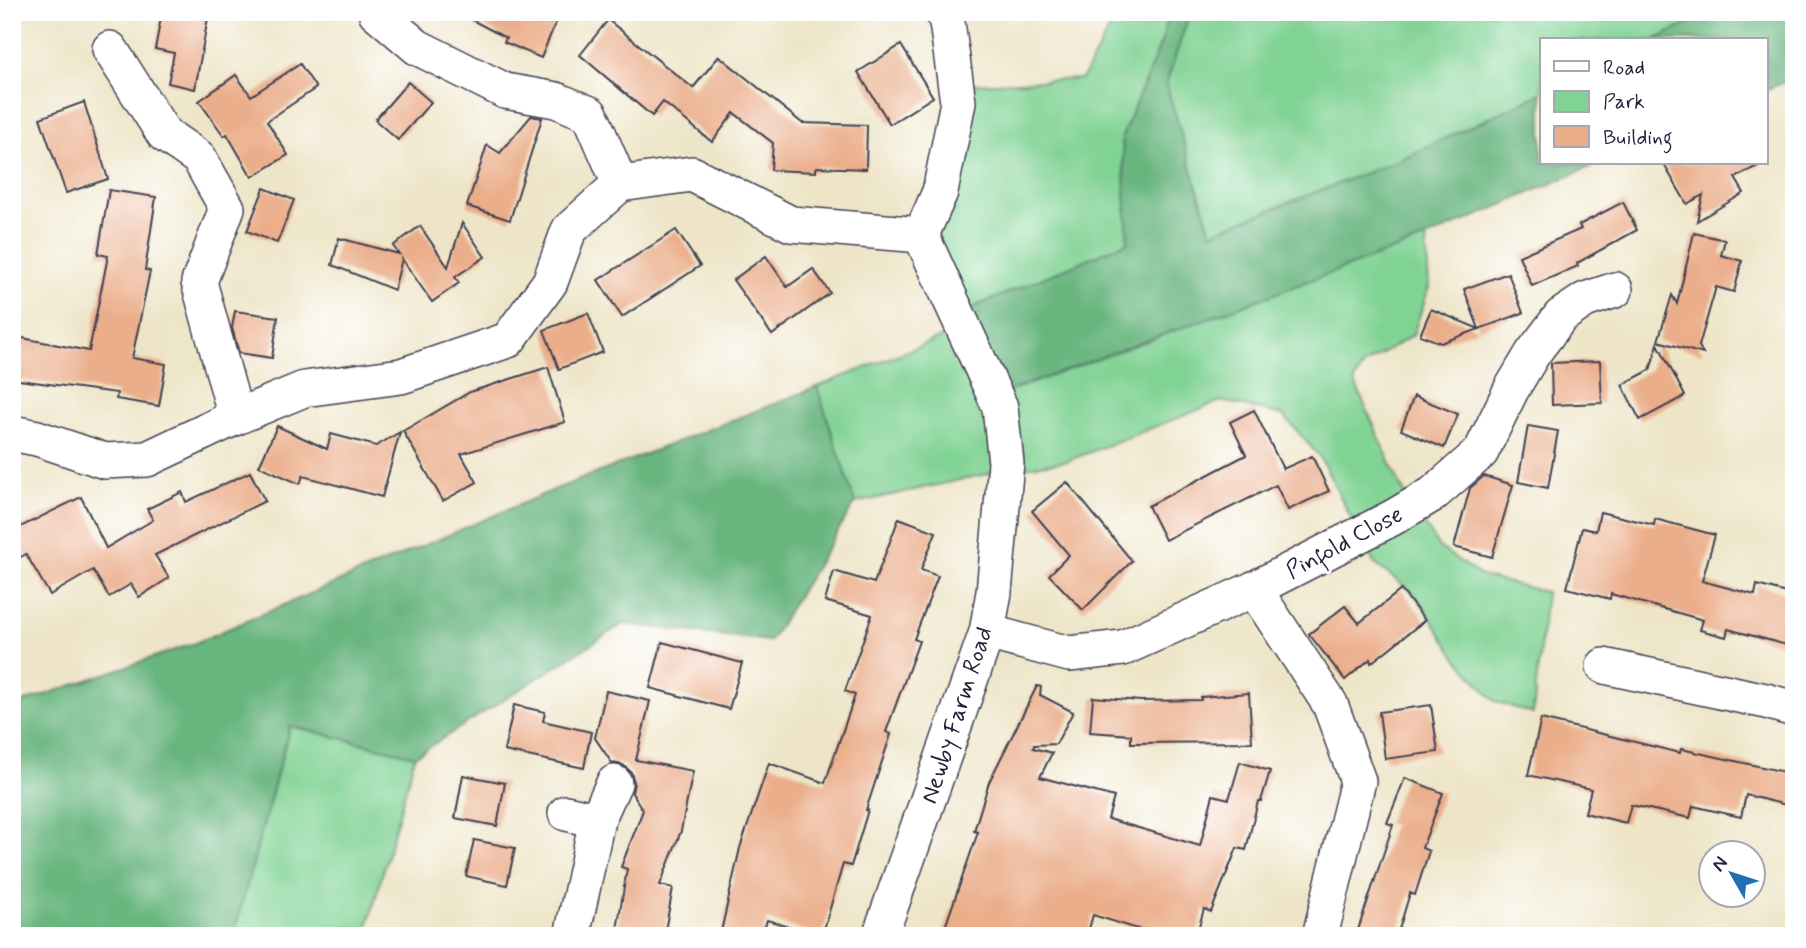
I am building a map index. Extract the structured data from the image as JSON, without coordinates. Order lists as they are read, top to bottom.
{
  "streets": {
    "street": ["Pinfold Close", "Newby Farm Road"]
  },
  "crossings": [
    ["Pinfold Close", "Newby Farm Road"]
  ],
  "legend": ["Road", "Park", "Building"],
  "north": "top left"
}
